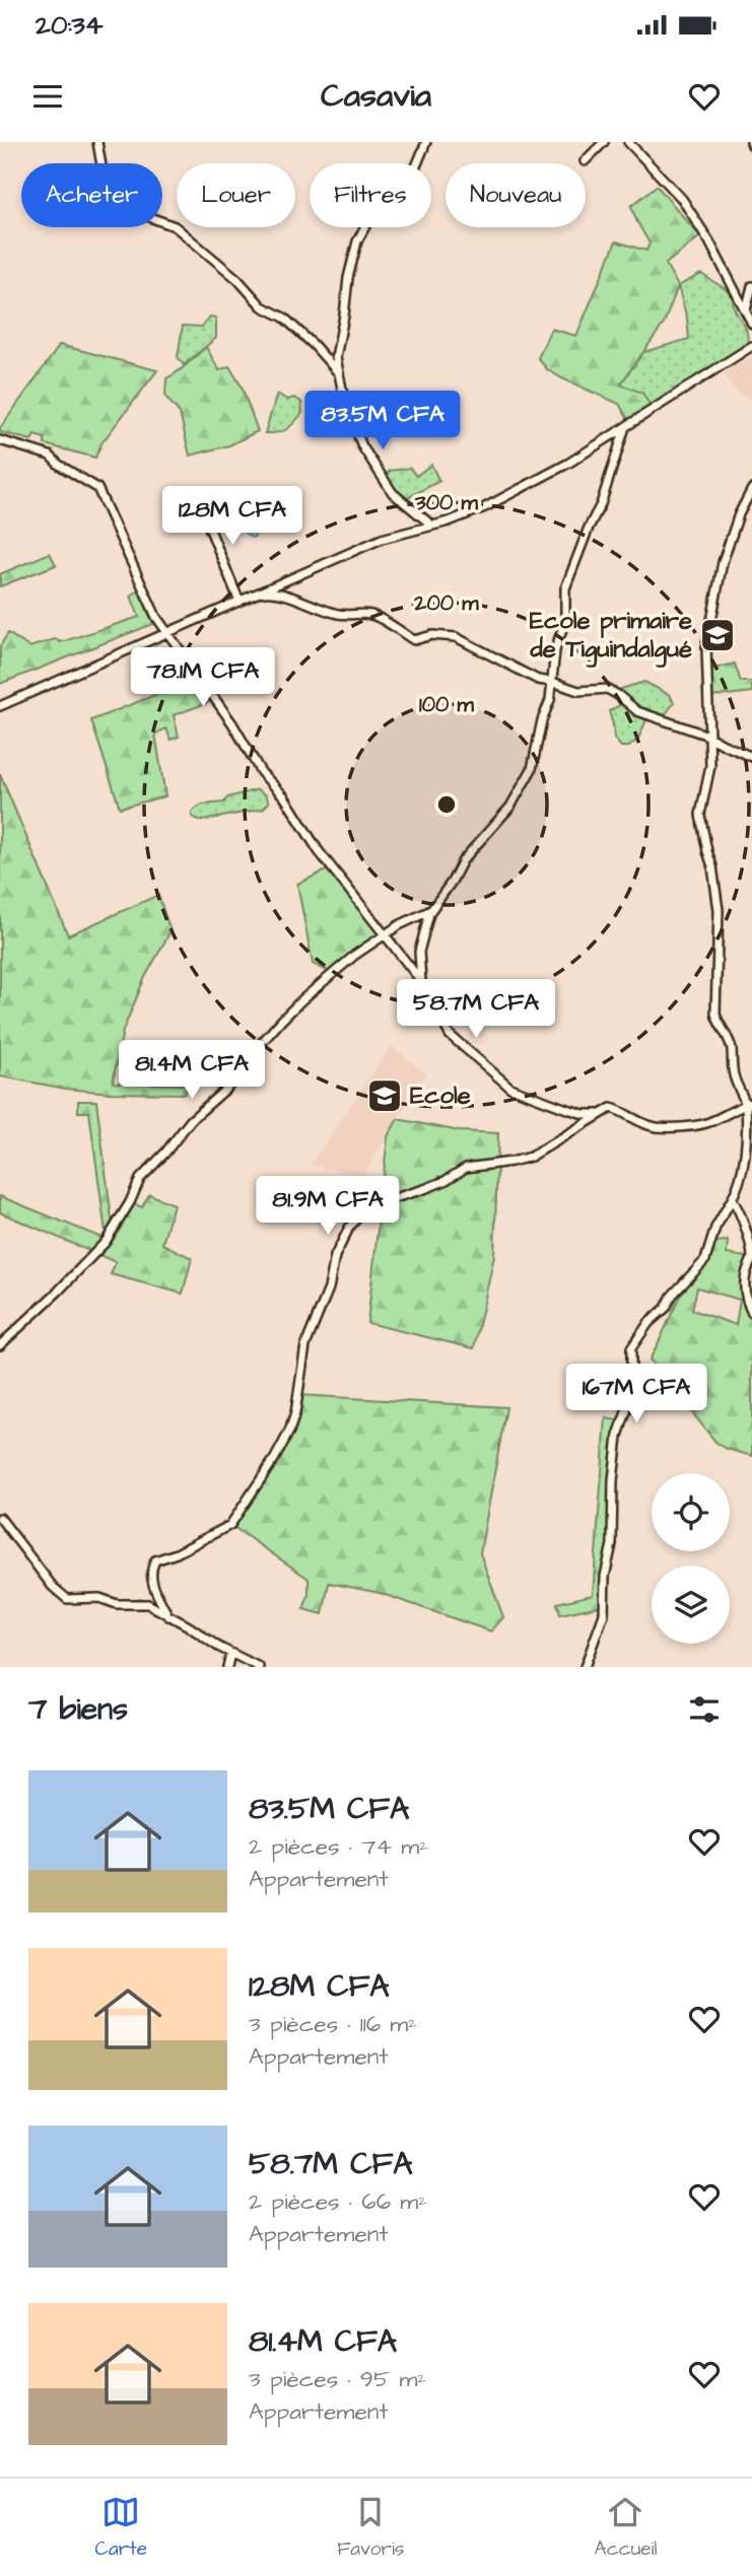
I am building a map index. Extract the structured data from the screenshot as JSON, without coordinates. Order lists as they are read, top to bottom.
{
  "places": {
    "school or university": ["Ecole primaire de Tiguindalgué", "Ecole"]
  },
  "page": {
    "status": "20:34",
    "header": "Casavia",
    "chip": [
      "Acheter",
      "Louer",
      "Filtres",
      "Nouveau"
    ],
    "price": [
      "83.5M CFA",
      "128M CFA",
      "78.1M CFA",
      "58.7M CFA",
      "81.4M CFA",
      "81.9M CFA",
      "167M CFA"
    ],
    "heading": "7 biens",
    "list": [
      {
        "name": "83.5M CFA",
        "note": "2 pièces · 74 m² · Appartement"
      },
      {
        "name": "128M CFA",
        "note": "3 pièces · 116 m² · Appartement"
      },
      {
        "name": "58.7M CFA",
        "note": "2 pièces · 66 m² · Appartement"
      },
      {
        "name": "81.4M CFA",
        "note": "3 pièces · 95 m² · Appartement"
      }
    ],
    "tabs": ["Carte", "Favoris", "Accueil"]
  },
  "rings": ["300 m", "200 m", "100 m"]
}
